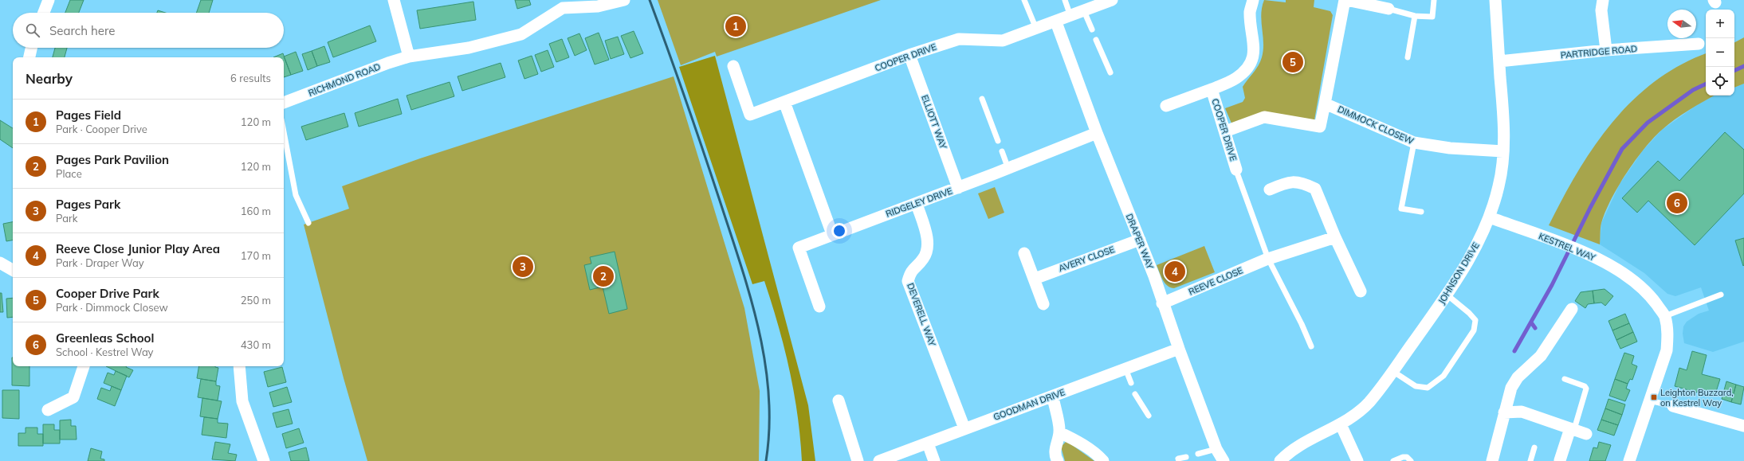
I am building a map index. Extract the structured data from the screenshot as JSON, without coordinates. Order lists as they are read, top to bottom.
{
  "streets": {
    "street": [
      "PARTRIDGE ROAD",
      "COOPER DRIVE",
      "RICHMOND ROAD",
      "ELLIOTT WAY",
      "DIMMOCK CLOSEW",
      "RIDGELEY DRIVE",
      "DRAPER WAY",
      "KESTREL WAY",
      "AVERY CLOSE",
      "JOHNSON DRIVE",
      "REEVE CLOSE",
      "DEVERELL WAY",
      "GOODMAN DRIVE"
    ]
  },
  "crossings": [
    ["PARTRIDGE ROAD", "JOHNSON DRIVE"],
    ["COOPER DRIVE", "ELLIOTT WAY"],
    ["COOPER DRIVE", "DIMMOCK CLOSEW"],
    ["COOPER DRIVE", "DRAPER WAY"],
    ["ELLIOTT WAY", "RIDGELEY DRIVE"],
    ["DIMMOCK CLOSEW", "JOHNSON DRIVE"],
    ["RIDGELEY DRIVE", "DRAPER WAY"],
    ["RIDGELEY DRIVE", "DEVERELL WAY"],
    ["DRAPER WAY", "AVERY CLOSE"],
    ["DRAPER WAY", "REEVE CLOSE"],
    ["DRAPER WAY", "GOODMAN DRIVE"],
    ["KESTREL WAY", "JOHNSON DRIVE"],
    ["DEVERELL WAY", "GOODMAN DRIVE"]
  ],
  "places": {
    "transit": ["Leighton Buzzard, on Kestrel Way"]
  },
  "north": "left",
  "page": {
    "map_buttons": ["+", "−"],
    "search": "Search here",
    "pins": [
      "1",
      "5",
      "6",
      "3",
      "4",
      "2"
    ],
    "heading": ["Nearby", "6 results"],
    "list": [
      {
        "mark": "1",
        "name": "Pages Field",
        "note": "Park · Cooper Drive",
        "value": "120 m"
      },
      {
        "mark": "2",
        "name": "Pages Park Pavilion",
        "note": "Place",
        "value": "120 m"
      },
      {
        "mark": "3",
        "name": "Pages Park",
        "note": "Park",
        "value": "160 m"
      },
      {
        "mark": "4",
        "name": "Reeve Close Junior Play Area",
        "note": "Park · Draper Way",
        "value": "170 m"
      },
      {
        "mark": "5",
        "name": "Cooper Drive Park",
        "note": "Park · Dimmock Closew",
        "value": "250 m"
      },
      {
        "mark": "6",
        "name": "Greenleas School",
        "note": "School · Kestrel Way",
        "value": "430 m"
      }
    ]
  }
}
